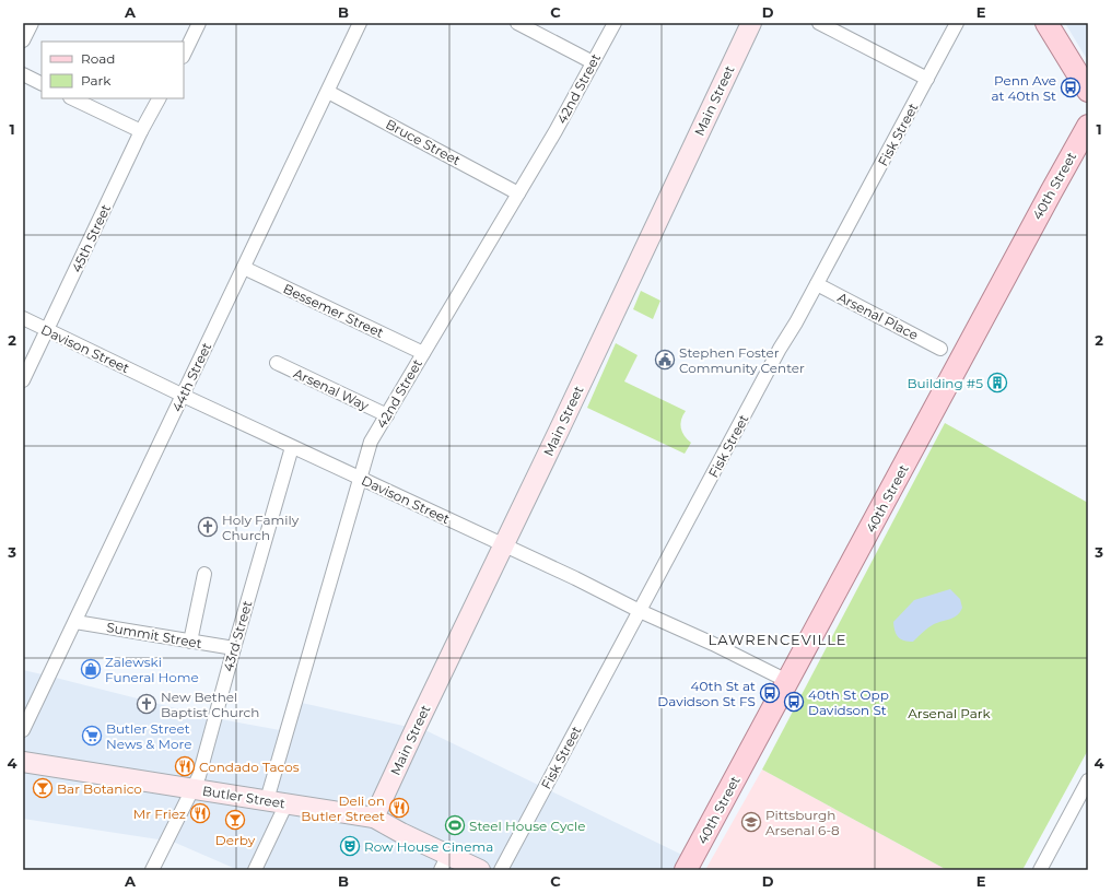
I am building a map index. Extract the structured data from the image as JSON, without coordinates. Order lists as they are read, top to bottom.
{
  "streets": {
    "main road": ["40th Street"],
    "street": [
      "42nd Street",
      "Main Street",
      "Fisk Street",
      "Bruce Street",
      "45th Street",
      "Bessemer Street",
      "Arsenal Place",
      "Davison Street",
      "44th Street",
      "Arsenal Way",
      "Summit Street",
      "43rd Street",
      "Butler Street"
    ]
  },
  "crossings": [
    ["42nd Street", "Bruce Street"],
    ["42nd Street", "Bessemer Street"],
    ["42nd Street", "Davison Street"],
    ["42nd Street", "Arsenal Way"],
    ["42nd Street", "Butler Street"],
    ["Main Street", "Davison Street"],
    ["Main Street", "Butler Street"],
    ["Fisk Street", "Arsenal Place"],
    ["Fisk Street", "Davison Street"],
    ["Bruce Street", "44th Street"],
    ["40th Street", "Davison Street"],
    ["45th Street", "Davison Street"],
    ["Bessemer Street", "44th Street"],
    ["Davison Street", "44th Street"],
    ["Davison Street", "43rd Street"],
    ["44th Street", "Summit Street"],
    ["Summit Street", "43rd Street"],
    ["43rd Street", "Butler Street"]
  ],
  "districts": ["LAWRENCEVILLE"],
  "parks": ["Arsenal Park"],
  "places": {
    "bus stop": ["Penn Ave at 40th St", "40th St at Davidson St FS", "40th St Opp Davidson St"],
    "public building": ["Stephen Foster Community Center"],
    "building": ["Building #5"],
    "church": ["Holy Family Church", "New Bethel Baptist Church"],
    "shop": ["Zalewski Funeral Home"],
    "supermarket": ["Butler Street News & More"],
    "restaurant": ["Condado Tacos", "Deli on Butler Street", "Mr Friez"],
    "bar": ["Bar Botanico", "Derby"],
    "school or university": ["Pittsburgh Arsenal 6-8"],
    "sports": ["Steel House Cycle"],
    "theatre": ["Row House Cinema"]
  },
  "legend": ["Road", "Park"],
  "grid": {
    "columns": [
      "A",
      "B",
      "C",
      "D",
      "E"
    ],
    "rows": [
      "1",
      "2",
      "3",
      "4"
    ]
  }
}
